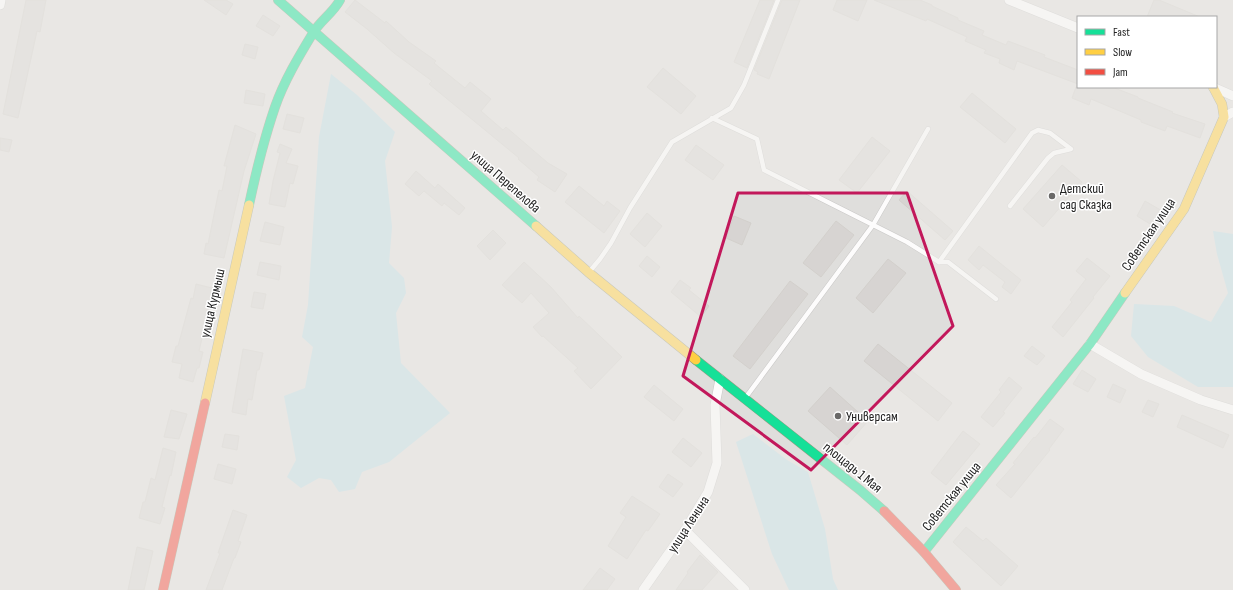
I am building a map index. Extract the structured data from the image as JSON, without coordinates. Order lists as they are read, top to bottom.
{
  "streets": {
    "street": [
      "улица Перепелова",
      "Советская улица",
      "улица Курмыш",
      "площадь 1 Мая",
      "улица Ленина"
    ]
  },
  "crossings": [
    ["улица Перепелова", "улица Курмыш"],
    ["улица Перепелова", "площадь 1 Мая"],
    ["улица Перепелова", "улица Ленина"],
    ["Советская улица", "площадь 1 Мая"],
    ["площадь 1 Мая", "улица Ленина"]
  ],
  "places": ["Детский сад Сказка", "Универсам"],
  "legend": ["Fast", "Slow", "Jam"]
}
